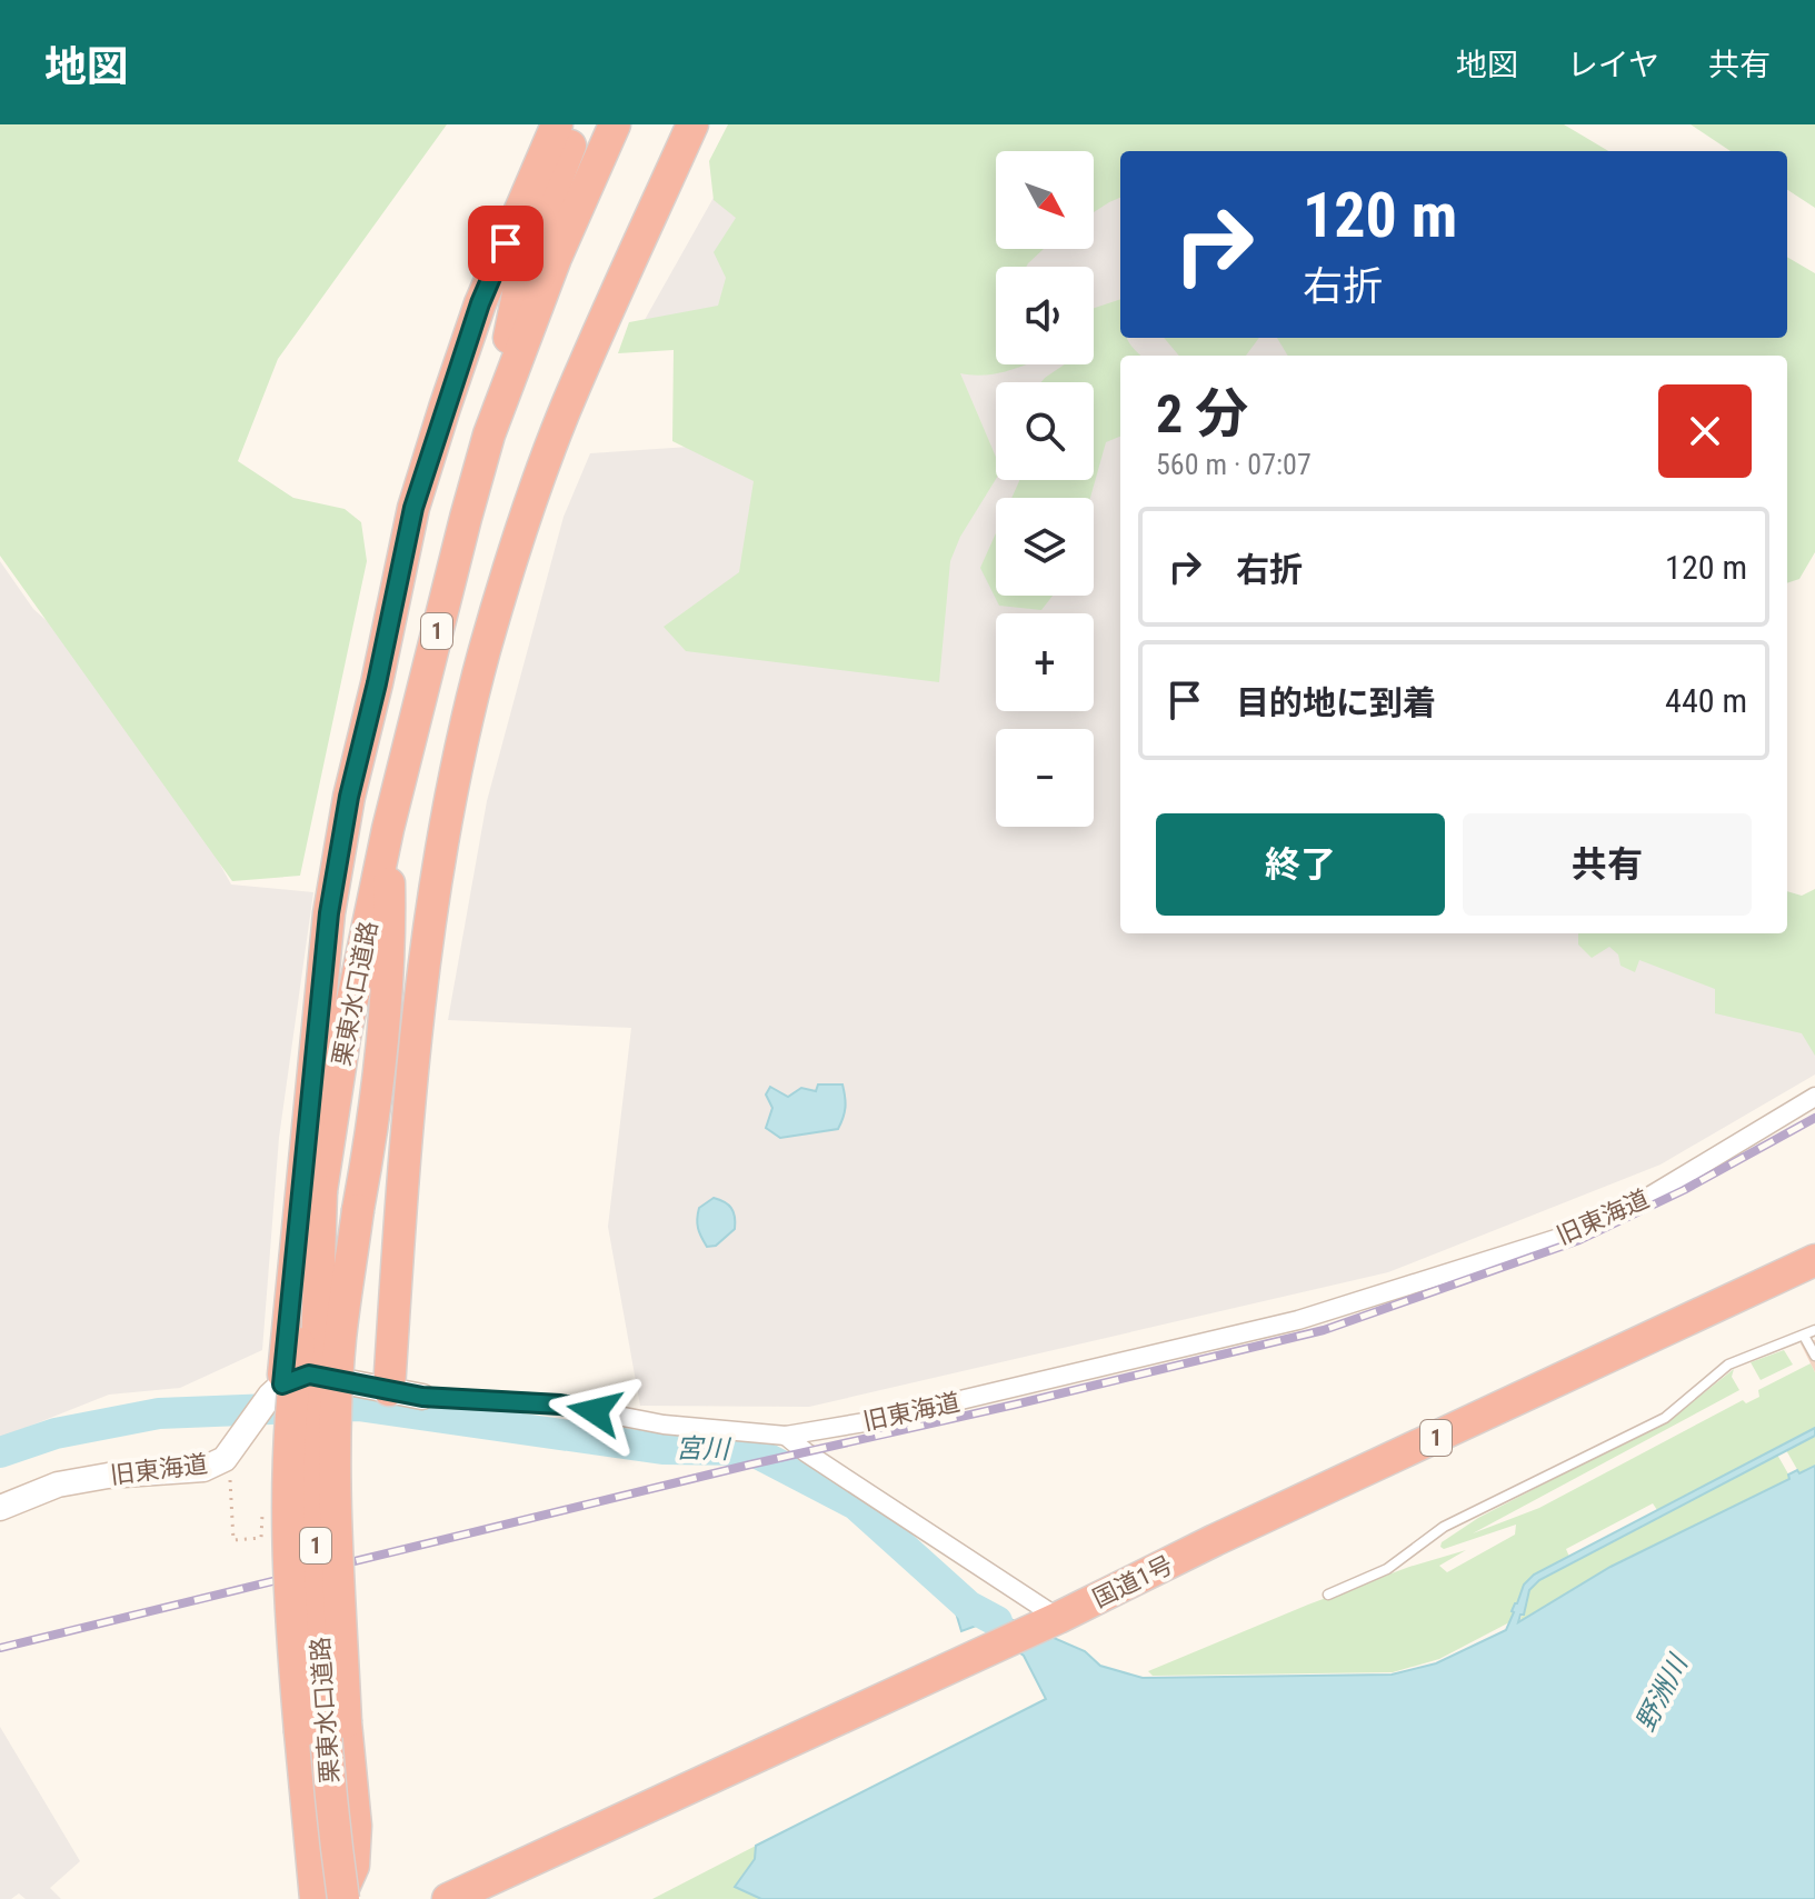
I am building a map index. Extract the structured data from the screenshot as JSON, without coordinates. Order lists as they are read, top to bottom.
{
  "streets": {
    "highway": ["1", "栗東水口道路", "国道1号"],
    "street": ["旧東海道"]
  },
  "crossings": [
    ["1", "栗東水口道路"]
  ],
  "water": ["宮川", "野洲川"],
  "north": "bottom right",
  "page": {
    "header": "地図",
    "nav": ["地図", "レイヤ", "共有"],
    "map_buttons": ["+", "−"],
    "turn": ["120 m", "右折"],
    "heading": ["2 分", "560 m · 07:07"],
    "list": [
      {
        "name": "右折",
        "value": "120 m"
      },
      {
        "name": "目的地に到着",
        "value": "440 m"
      }
    ],
    "buttons": ["終了", "共有"]
  }
}
